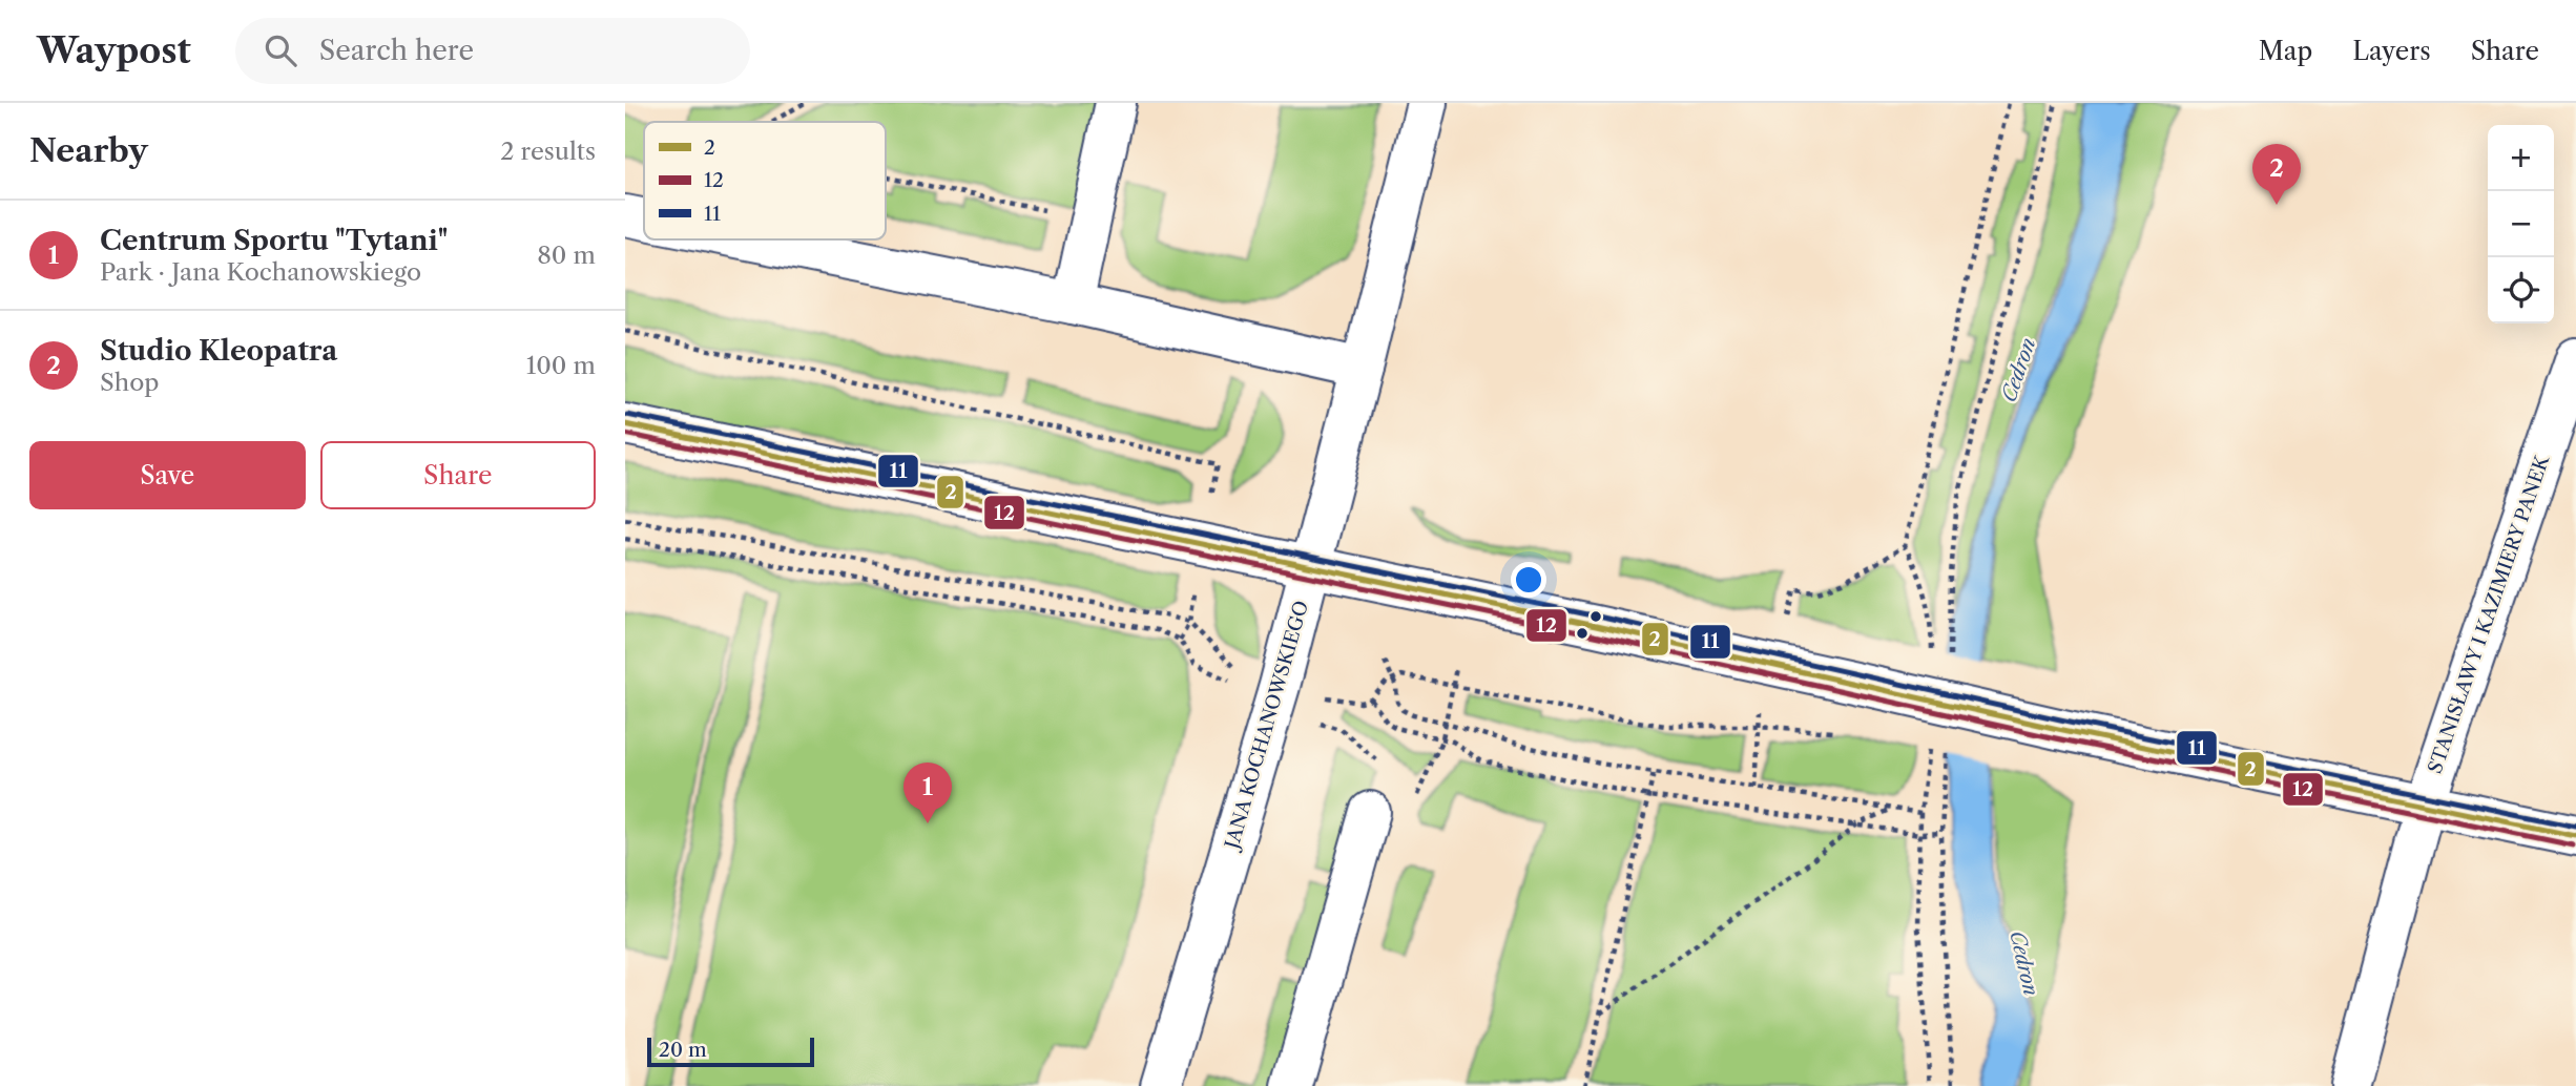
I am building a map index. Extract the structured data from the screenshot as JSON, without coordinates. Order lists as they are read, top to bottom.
{
  "streets": {
    "street": ["STANISŁAWY I KAZIMIERY PANEK", "JANA KOCHANOWSKIEGO"]
  },
  "water": ["Cedron"],
  "lines": ["transit line 11", "transit line 2", "transit line 12"],
  "legend": ["2", "12", "11"],
  "scale_bar": "20 m",
  "page": {
    "header": "Waypost",
    "search": "Search here",
    "nav": ["Map", "Layers", "Share"],
    "heading": ["Nearby", "2 results"],
    "map_buttons": ["+", "−"],
    "pins": ["2", "1"],
    "list": [
      {
        "mark": "1",
        "name": "Centrum Sportu \"Tytani\"",
        "note": "Park · Jana Kochanowskiego",
        "value": "80 m"
      },
      {
        "mark": "2",
        "name": "Studio Kleopatra",
        "note": "Shop",
        "value": "100 m"
      }
    ],
    "buttons": ["Save", "Share"],
    "scale": "20 m"
  }
}
